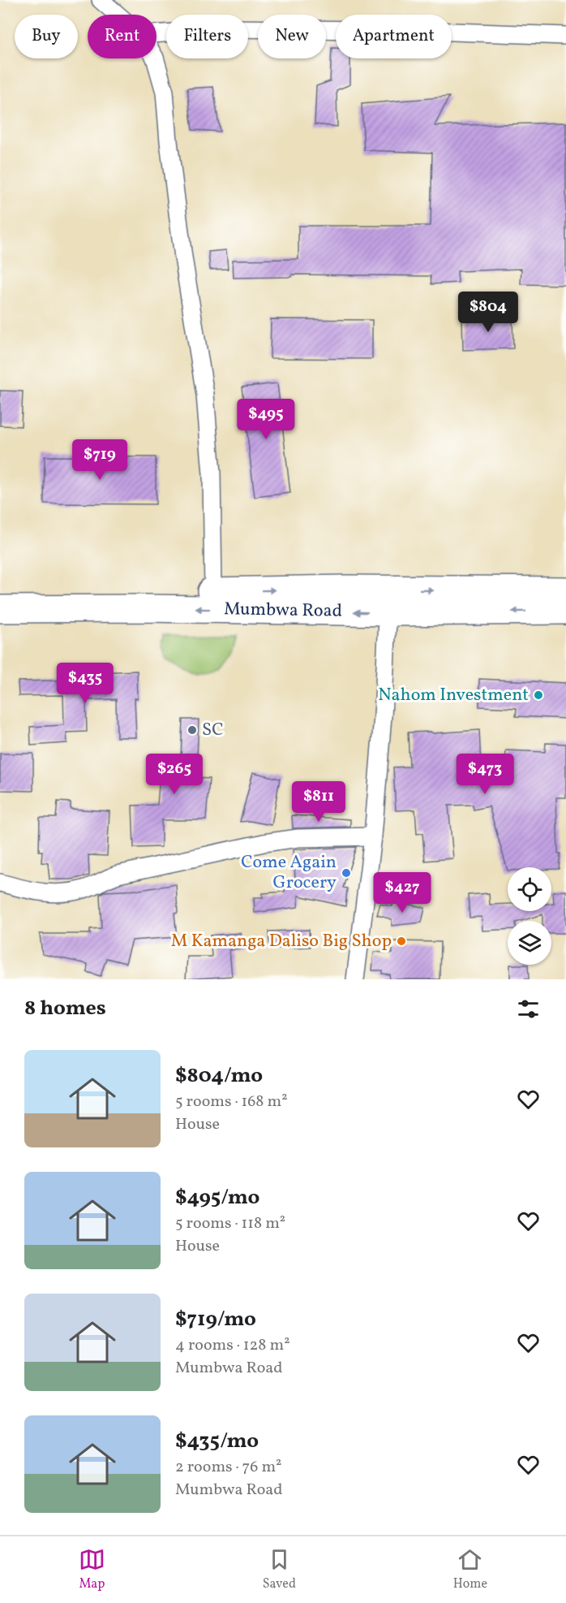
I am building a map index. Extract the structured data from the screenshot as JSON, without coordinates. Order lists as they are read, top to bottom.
{
  "streets": {
    "main road": ["Mumbwa Road"]
  },
  "places": [
    "Nahom Investment",
    "SC",
    "Come Again Grocery",
    "M Kamanga Daliso Big Shop"
  ],
  "page": {
    "chip": [
      "Buy",
      "Rent",
      "Filters",
      "New",
      "Apartment"
    ],
    "price": [
      "$804",
      "$495",
      "$719",
      "$435",
      "$265",
      "$473",
      "$811",
      "$427"
    ],
    "heading": "8 homes",
    "list": [
      {
        "name": "$804/mo",
        "note": "5 rooms · 168 m² · House"
      },
      {
        "name": "$495/mo",
        "note": "5 rooms · 118 m² · House"
      },
      {
        "name": "$719/mo",
        "note": "4 rooms · 128 m² · Mumbwa Road"
      },
      {
        "name": "$435/mo",
        "note": "2 rooms · 76 m² · Mumbwa Road"
      }
    ],
    "tabs": ["Map", "Saved", "Home"]
  }
}
